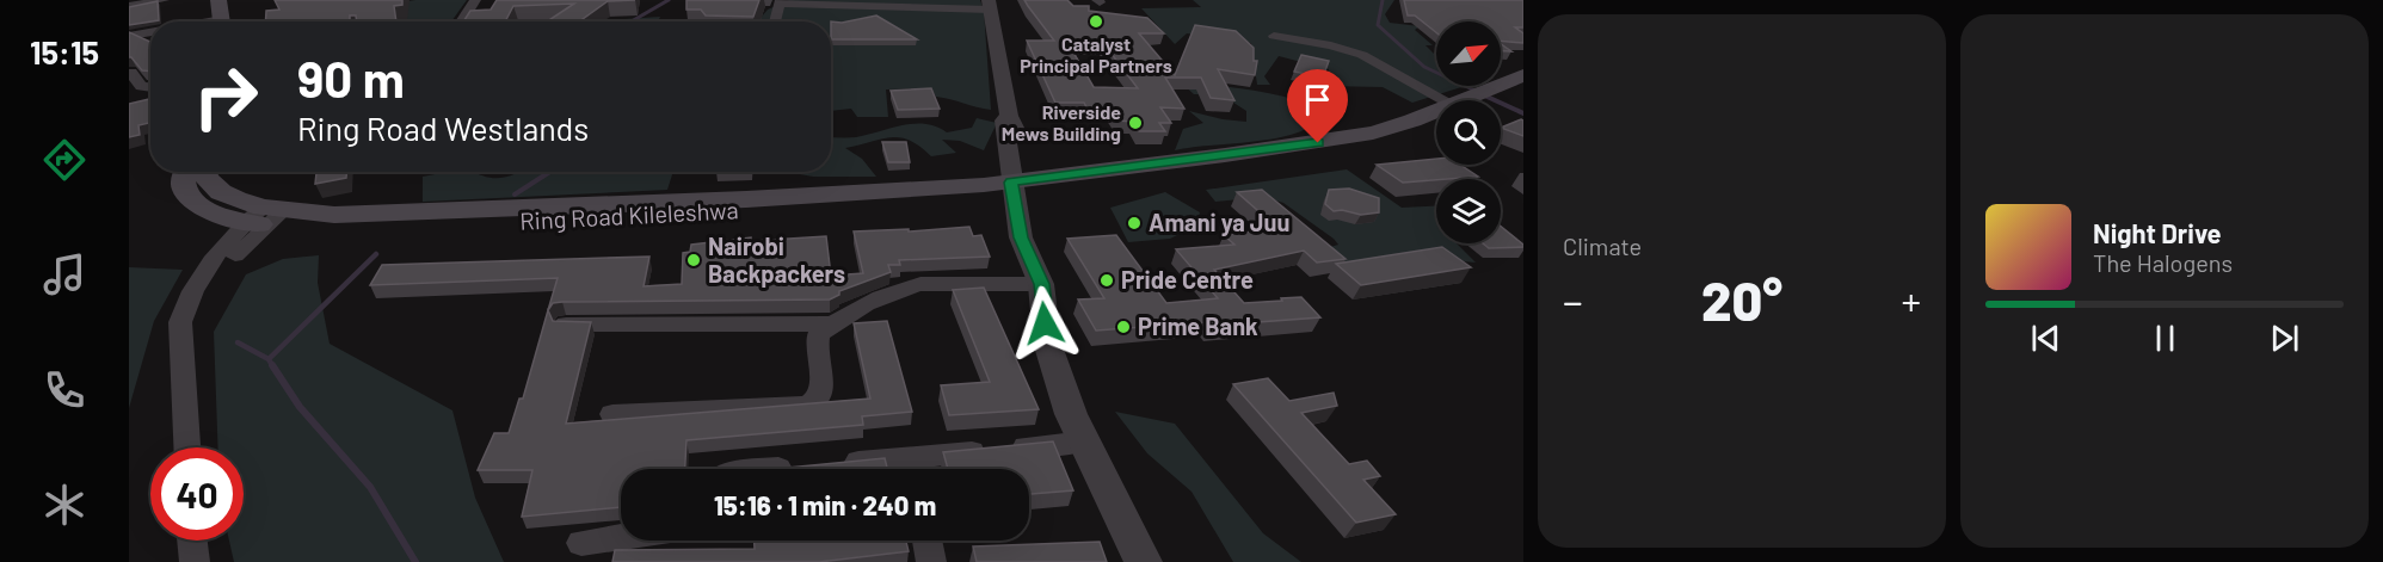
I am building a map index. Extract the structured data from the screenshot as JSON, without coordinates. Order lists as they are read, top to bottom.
{
  "streets": {
    "main road": ["Ring Road Kileleshwa"]
  },
  "places": [
    "Catalyst Principal Partners",
    "Riverside Mews Building",
    "Amani ya Juu",
    "Nairobi Backpackers",
    "Pride Centre",
    "Prime Bank"
  ],
  "north": "top right",
  "page": {
    "tabs": "15:15",
    "tile": "Climate",
    "turn": ["90 m", "Ring Road Westlands"],
    "song": ["Night Drive", "The Halogens"],
    "heat": ["−", "20°", "+"],
    "limit": "40",
    "trip": "15:16 · 1 min · 240 m"
  }
}
